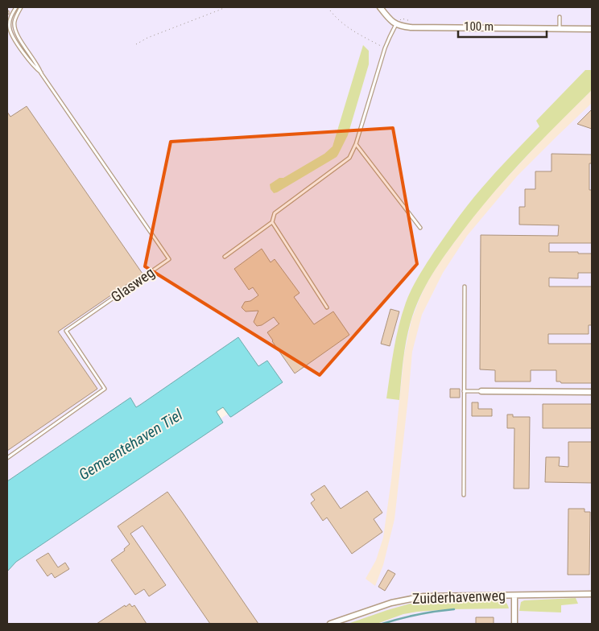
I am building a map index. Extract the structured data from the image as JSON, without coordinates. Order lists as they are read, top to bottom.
{
  "streets": {
    "street": ["Zuiderhavenweg"],
    "lane": ["Glasweg"]
  },
  "water": ["Gemeentehaven Tiel"],
  "scale_bar": "100 m"
}
